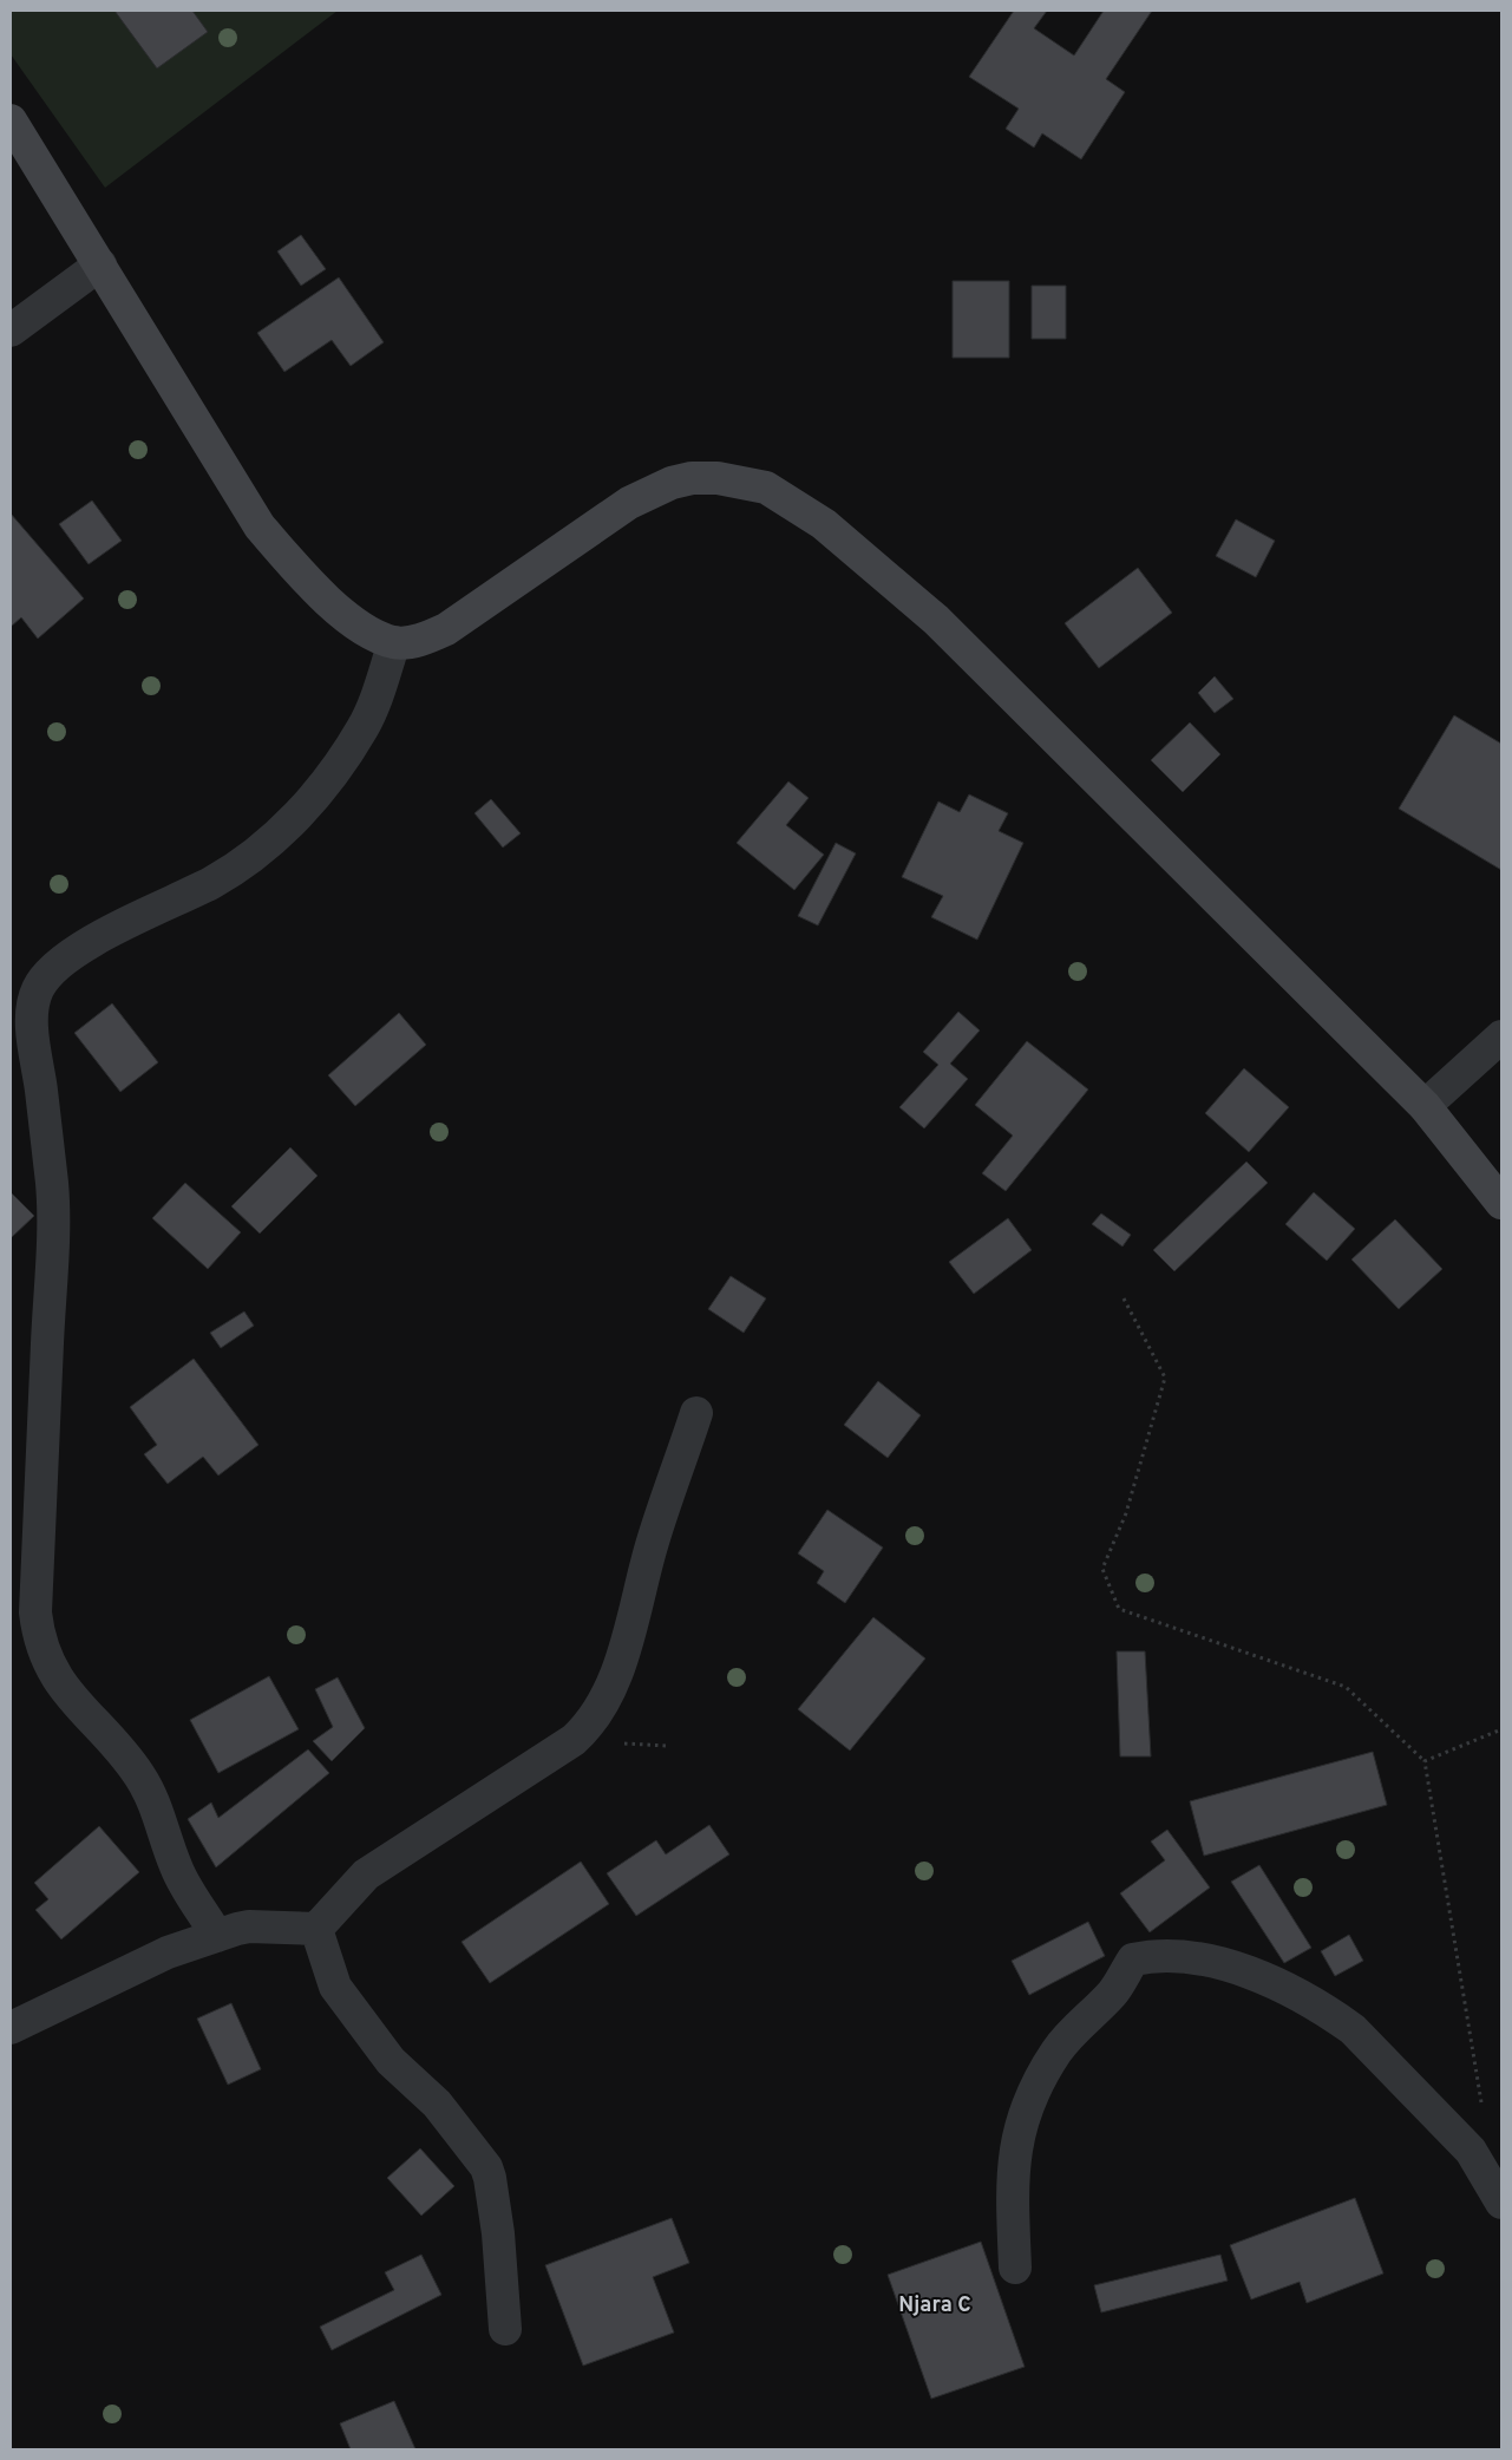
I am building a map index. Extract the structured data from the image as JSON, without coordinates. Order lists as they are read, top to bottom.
{
  "districts": ["Njara C"]
}
